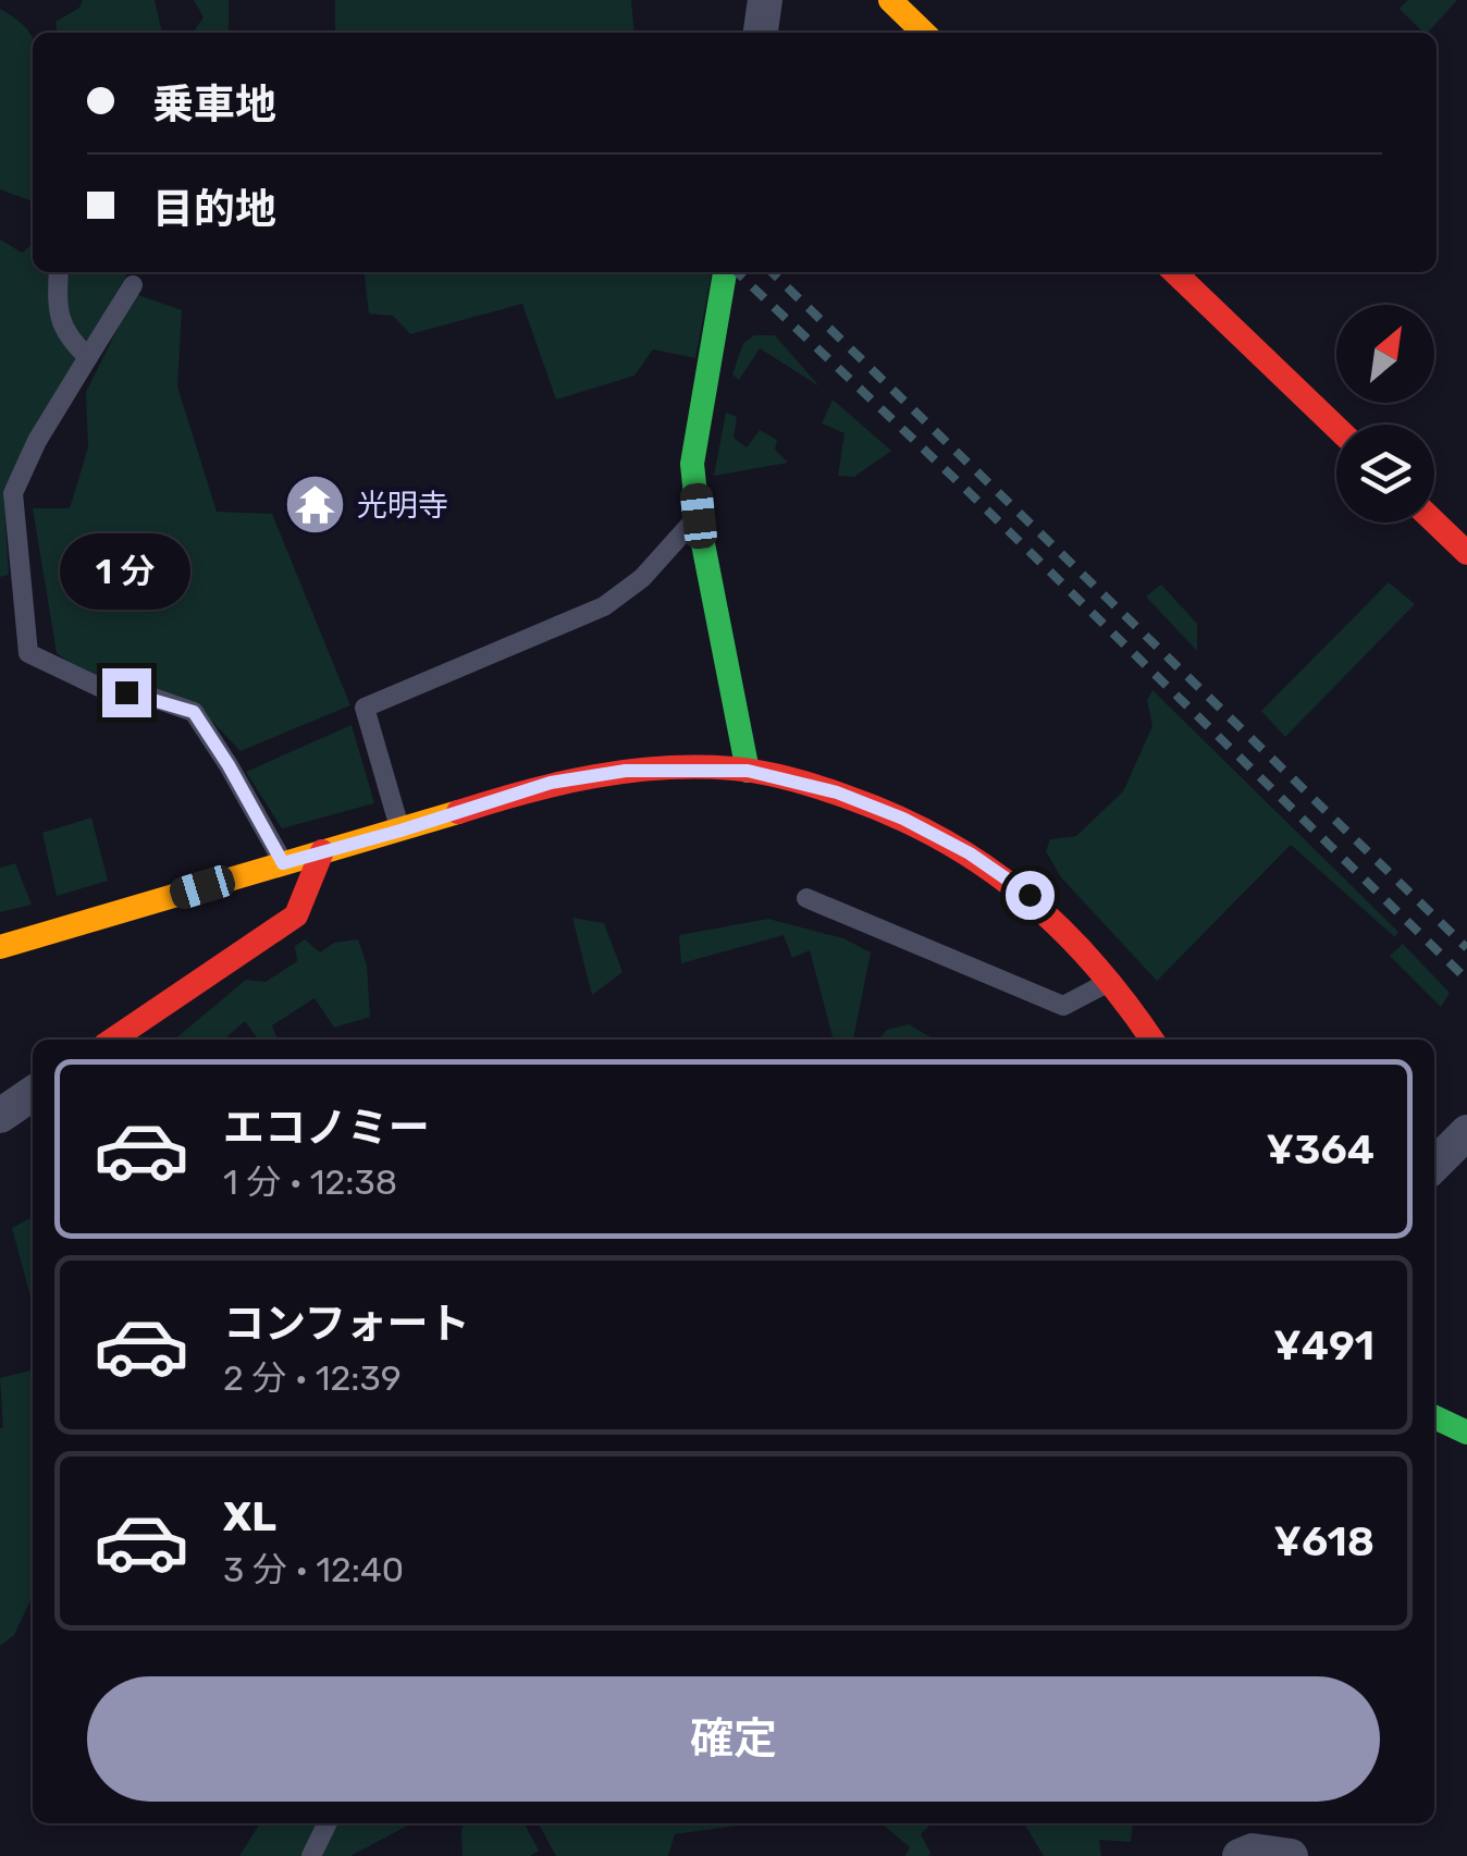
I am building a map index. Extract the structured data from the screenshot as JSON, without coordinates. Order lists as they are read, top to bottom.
{
  "places": {
    "temple": ["光明寺"]
  },
  "north": "top right",
  "page": {
    "banner": ["乗車地", "目的地"],
    "bubble": "1 分",
    "list": [
      {
        "name": "エコノミー",
        "note": "1 分 · 12:38",
        "value": "¥364"
      },
      {
        "name": "コンフォート",
        "note": "2 分 · 12:39",
        "value": "¥491"
      },
      {
        "name": "XL",
        "note": "3 分 · 12:40",
        "value": "¥618"
      }
    ],
    "buttons": "確定"
  }
}
